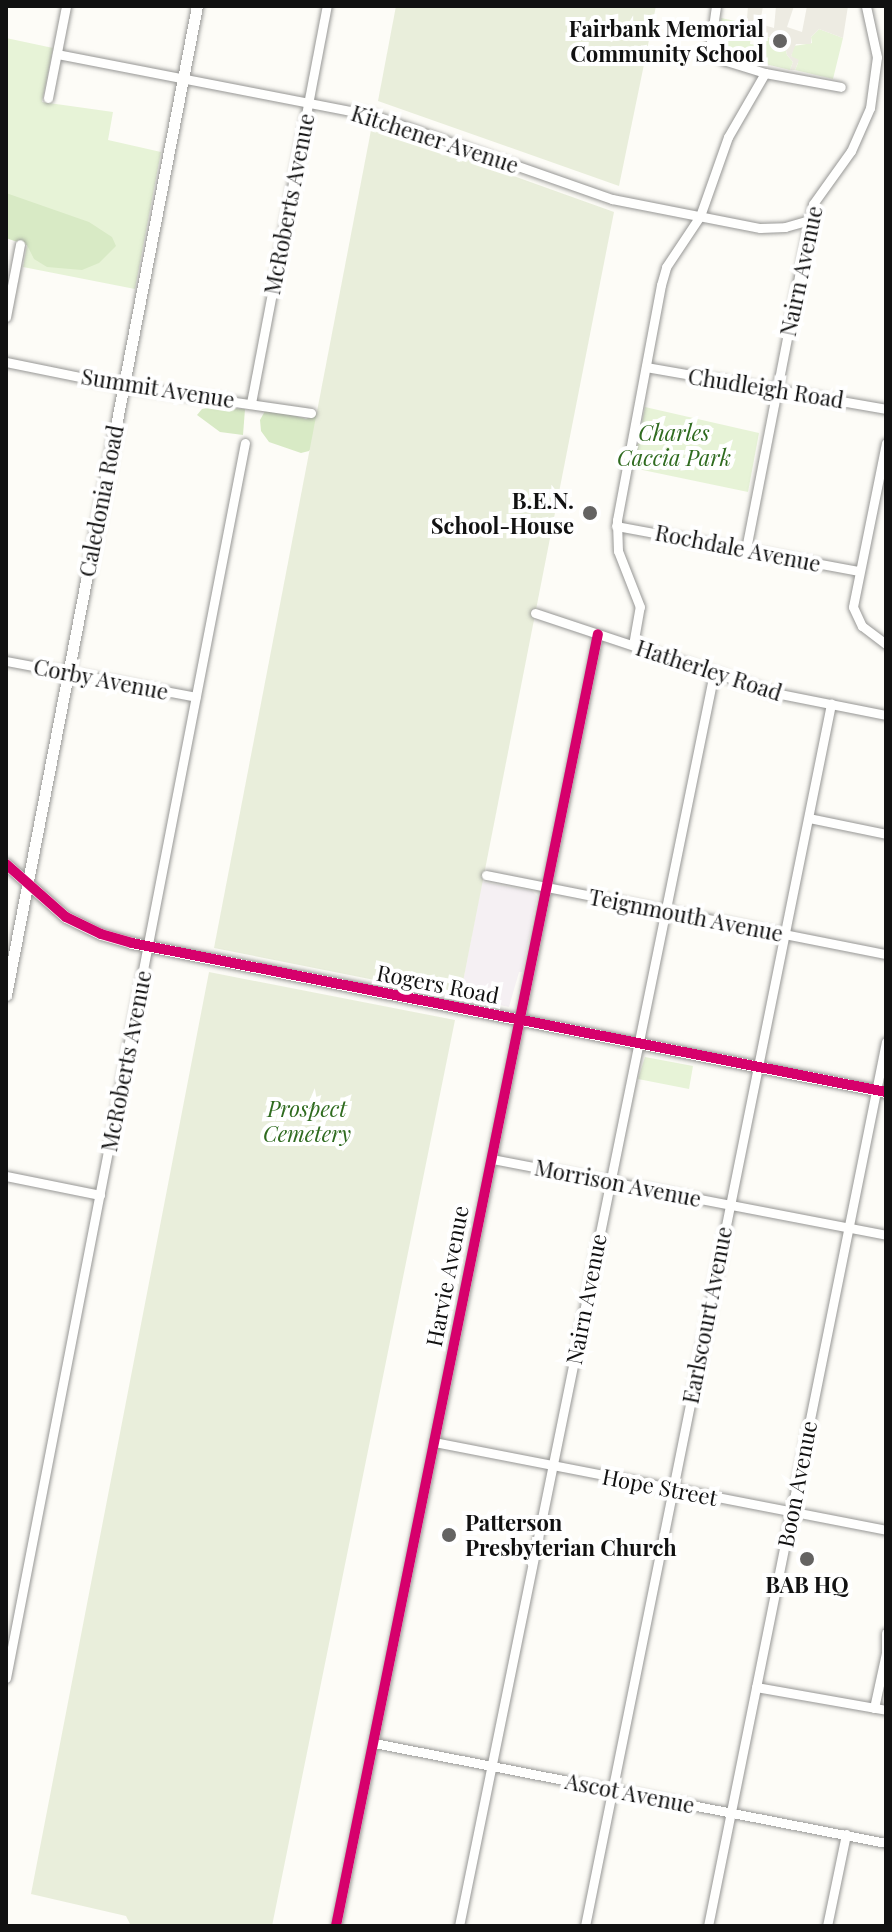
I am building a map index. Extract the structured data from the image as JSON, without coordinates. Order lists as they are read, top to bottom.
{
  "streets": {
    "street": [
      "Kitchener Avenue",
      "McRoberts Avenue",
      "Nairn Avenue",
      "Summit Avenue",
      "Chudleigh Road",
      "Caledonia Road",
      "Rochdale Avenue",
      "Hatherley Road",
      "Corby Avenue",
      "Teignmouth Avenue",
      "Rogers Road",
      "Morrison Avenue",
      "Harvie Avenue",
      "Earlscourt Avenue",
      "Boon Avenue",
      "Hope Street",
      "Ascot Avenue"
    ]
  },
  "crossings": [
    ["Kitchener Avenue", "McRoberts Avenue"],
    ["Kitchener Avenue", "Nairn Avenue"],
    ["Kitchener Avenue", "Caledonia Road"],
    ["McRoberts Avenue", "Summit Avenue"],
    ["McRoberts Avenue", "Corby Avenue"],
    ["McRoberts Avenue", "Rogers Road"],
    ["Nairn Avenue", "Chudleigh Road"],
    ["Nairn Avenue", "Rochdale Avenue"],
    ["Nairn Avenue", "Hatherley Road"],
    ["Nairn Avenue", "Teignmouth Avenue"],
    ["Nairn Avenue", "Rogers Road"],
    ["Nairn Avenue", "Morrison Avenue"],
    ["Nairn Avenue", "Hope Street"],
    ["Nairn Avenue", "Ascot Avenue"],
    ["Summit Avenue", "Caledonia Road"],
    ["Caledonia Road", "Corby Avenue"],
    ["Caledonia Road", "Rogers Road"],
    ["Hatherley Road", "Harvie Avenue"],
    ["Hatherley Road", "Earlscourt Avenue"],
    ["Teignmouth Avenue", "Harvie Avenue"],
    ["Teignmouth Avenue", "Earlscourt Avenue"],
    ["Rogers Road", "Harvie Avenue"],
    ["Rogers Road", "Earlscourt Avenue"],
    ["Rogers Road", "Boon Avenue"],
    ["Morrison Avenue", "Harvie Avenue"],
    ["Morrison Avenue", "Earlscourt Avenue"],
    ["Morrison Avenue", "Boon Avenue"],
    ["Harvie Avenue", "Hope Street"],
    ["Harvie Avenue", "Ascot Avenue"],
    ["Earlscourt Avenue", "Hope Street"],
    ["Earlscourt Avenue", "Ascot Avenue"],
    ["Boon Avenue", "Hope Street"],
    ["Boon Avenue", "Ascot Avenue"]
  ],
  "parks": ["Charles Caccia Park", "Prospect Cemetery"],
  "places": [
    "Fairbank Memorial Community School",
    "B.E.N. School-House",
    "Patterson Presbyterian Church",
    "BAB HQ"
  ]
}
